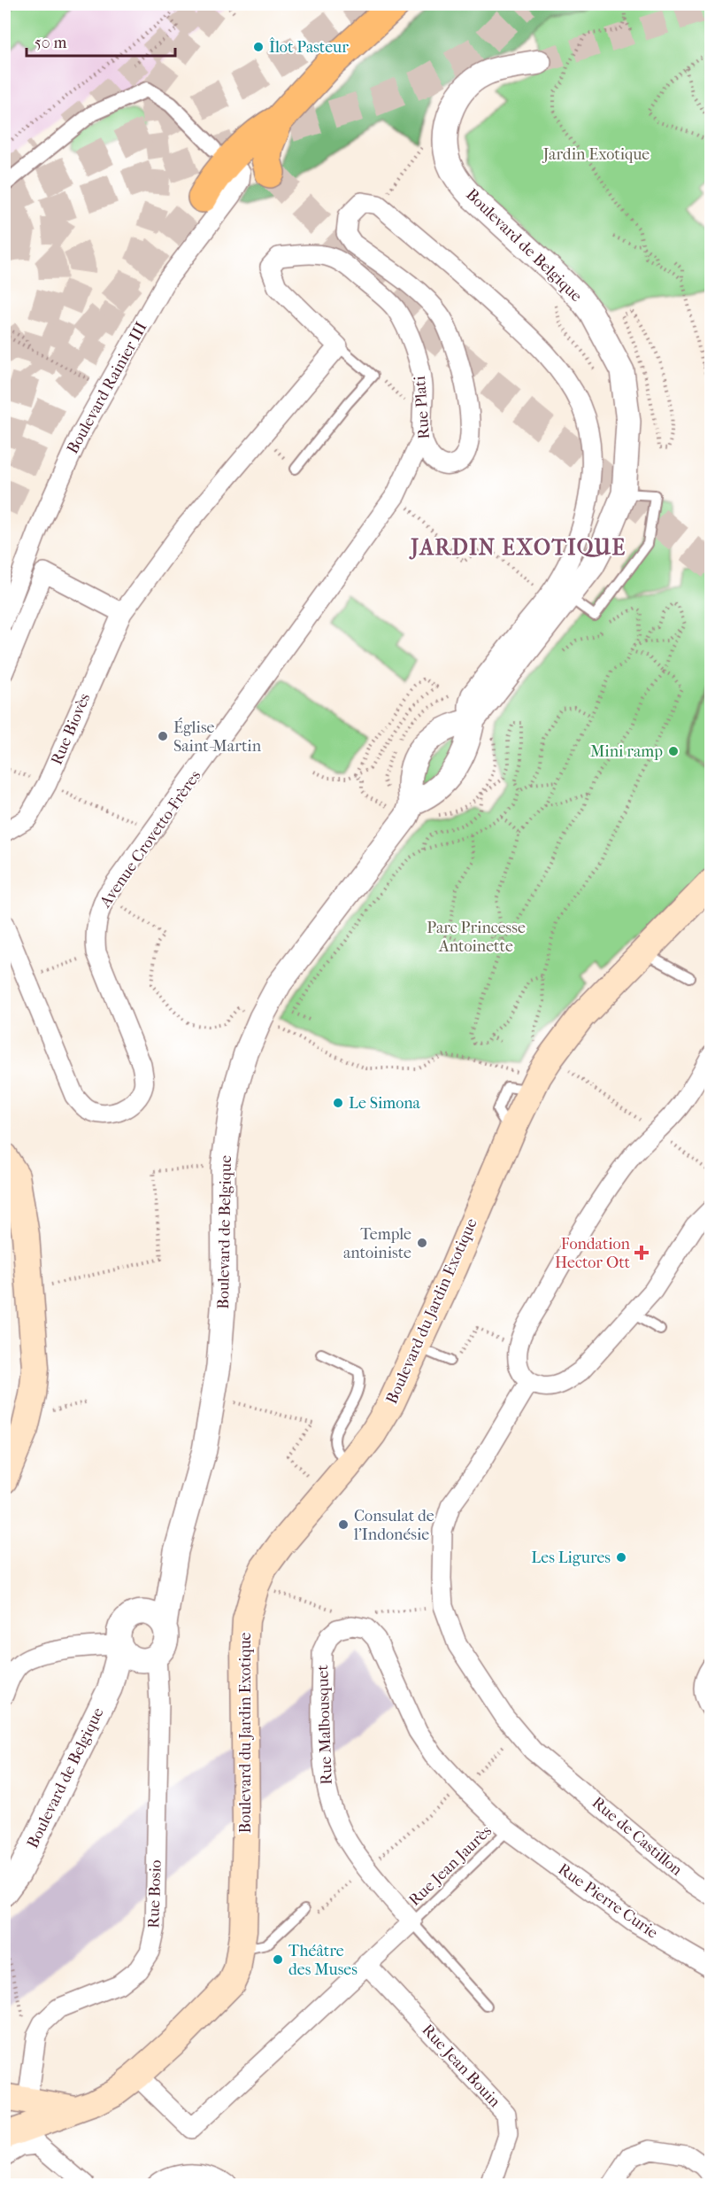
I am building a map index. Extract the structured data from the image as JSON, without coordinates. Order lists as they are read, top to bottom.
{
  "streets": {
    "main road": ["Boulevard du Jardin Exotique"],
    "street": [
      "Boulevard de Belgique",
      "Boulevard Rainier III",
      "Rue Plati",
      "Rue Biovès",
      "Avenue Crovetto-Frères",
      "Rue Malbousquet",
      "Rue de Castillon",
      "Rue Bosio",
      "Rue Pierre Curie",
      "Rue Jean Bouin"
    ],
    "lane": ["Rue Jean Jaurès"]
  },
  "crossings": [
    ["Boulevard de Belgique", "Rue Bosio"],
    ["Rue Plati", "Avenue Crovetto-Frères"],
    ["Rue Malbousquet", "Rue Jean Jaurès"],
    ["Rue Malbousquet", "Rue Pierre Curie"],
    ["Rue Jean Jaurès", "Rue Pierre Curie"]
  ],
  "districts": ["JARDIN EXOTIQUE"],
  "parks": ["Jardin Exotique", "Parc Princesse Antoinette"],
  "places": {
    "other": [
      "Îlot Pasteur",
      "Église Saint-Martin",
      "Mini ramp",
      "Le Simona",
      "Temple antoiniste",
      "Consulat de l'Indonésie",
      "Les Ligures",
      "Théâtre des Muses"
    ],
    "health": ["Fondation Hector Ott"]
  },
  "scale_bar": "50 m"
}
